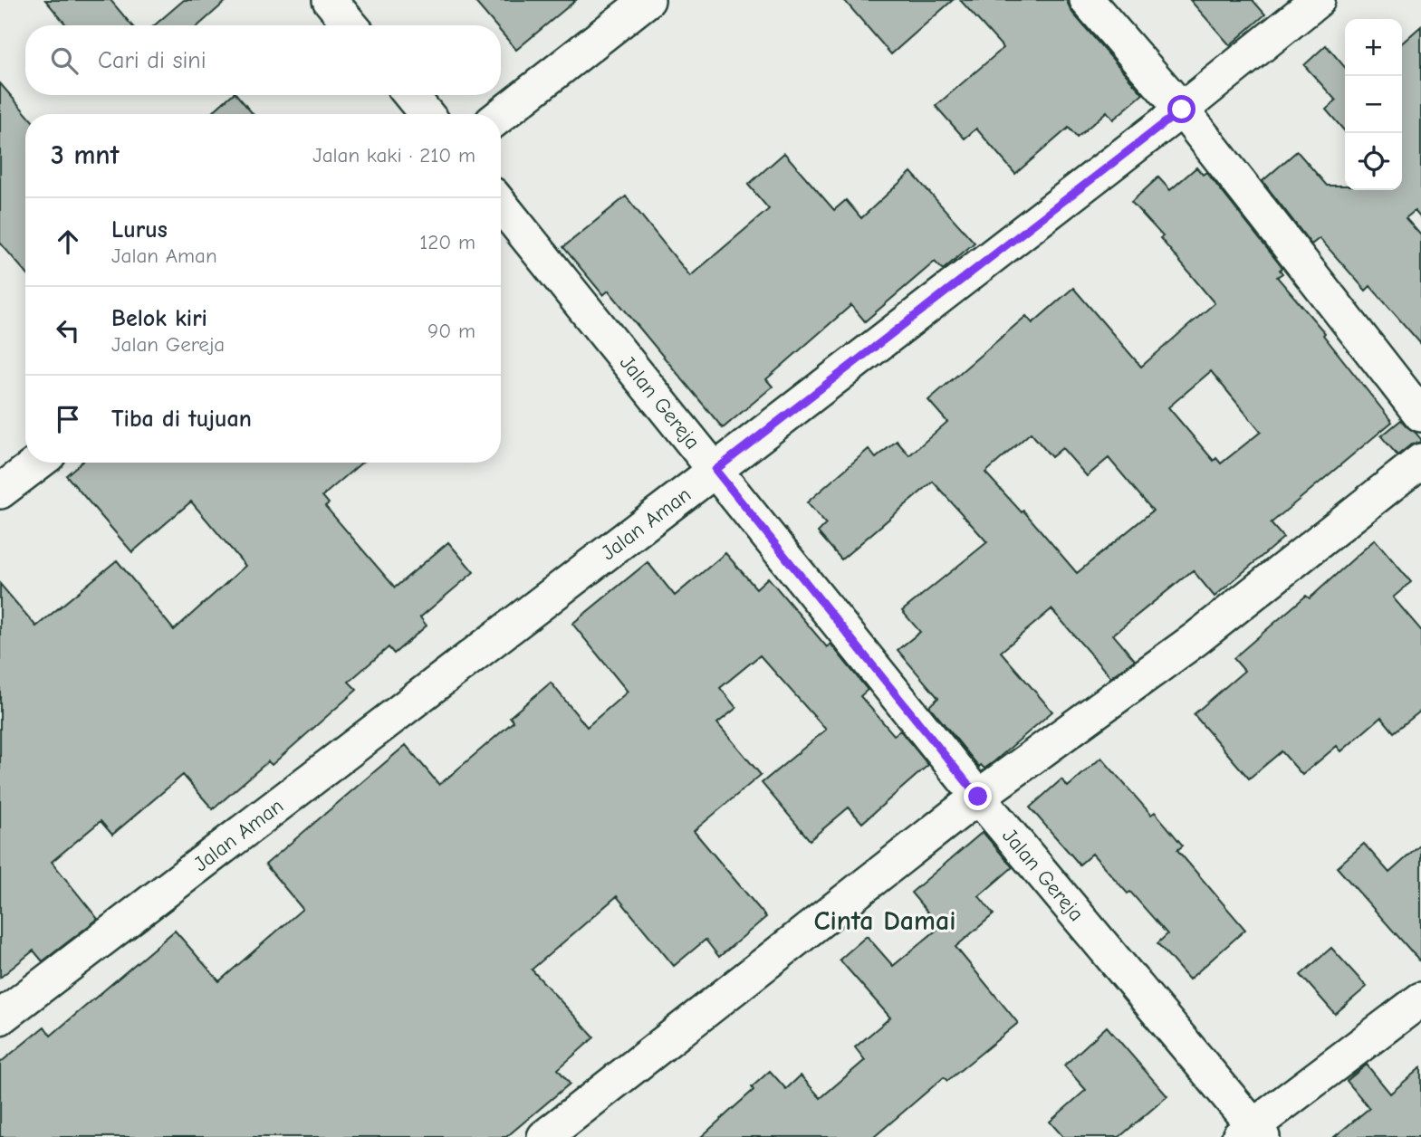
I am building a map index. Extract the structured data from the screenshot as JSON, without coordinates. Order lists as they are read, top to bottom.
{
  "streets": {
    "street": ["Jalan Gereja", "Jalan Aman"]
  },
  "crossings": [
    ["Jalan Gereja", "Jalan Aman"]
  ],
  "districts": ["Cinta Damai"],
  "page": {
    "map_buttons": ["+", "−"],
    "search": "Cari di sini",
    "heading": ["3 mnt", "Jalan kaki · 210 m"],
    "list": [
      ["Lurus", "Jalan Aman", "120 m"],
      ["Belok kiri", "Jalan Gereja", "90 m"],
      "Tiba di tujuan"
    ]
  }
}
